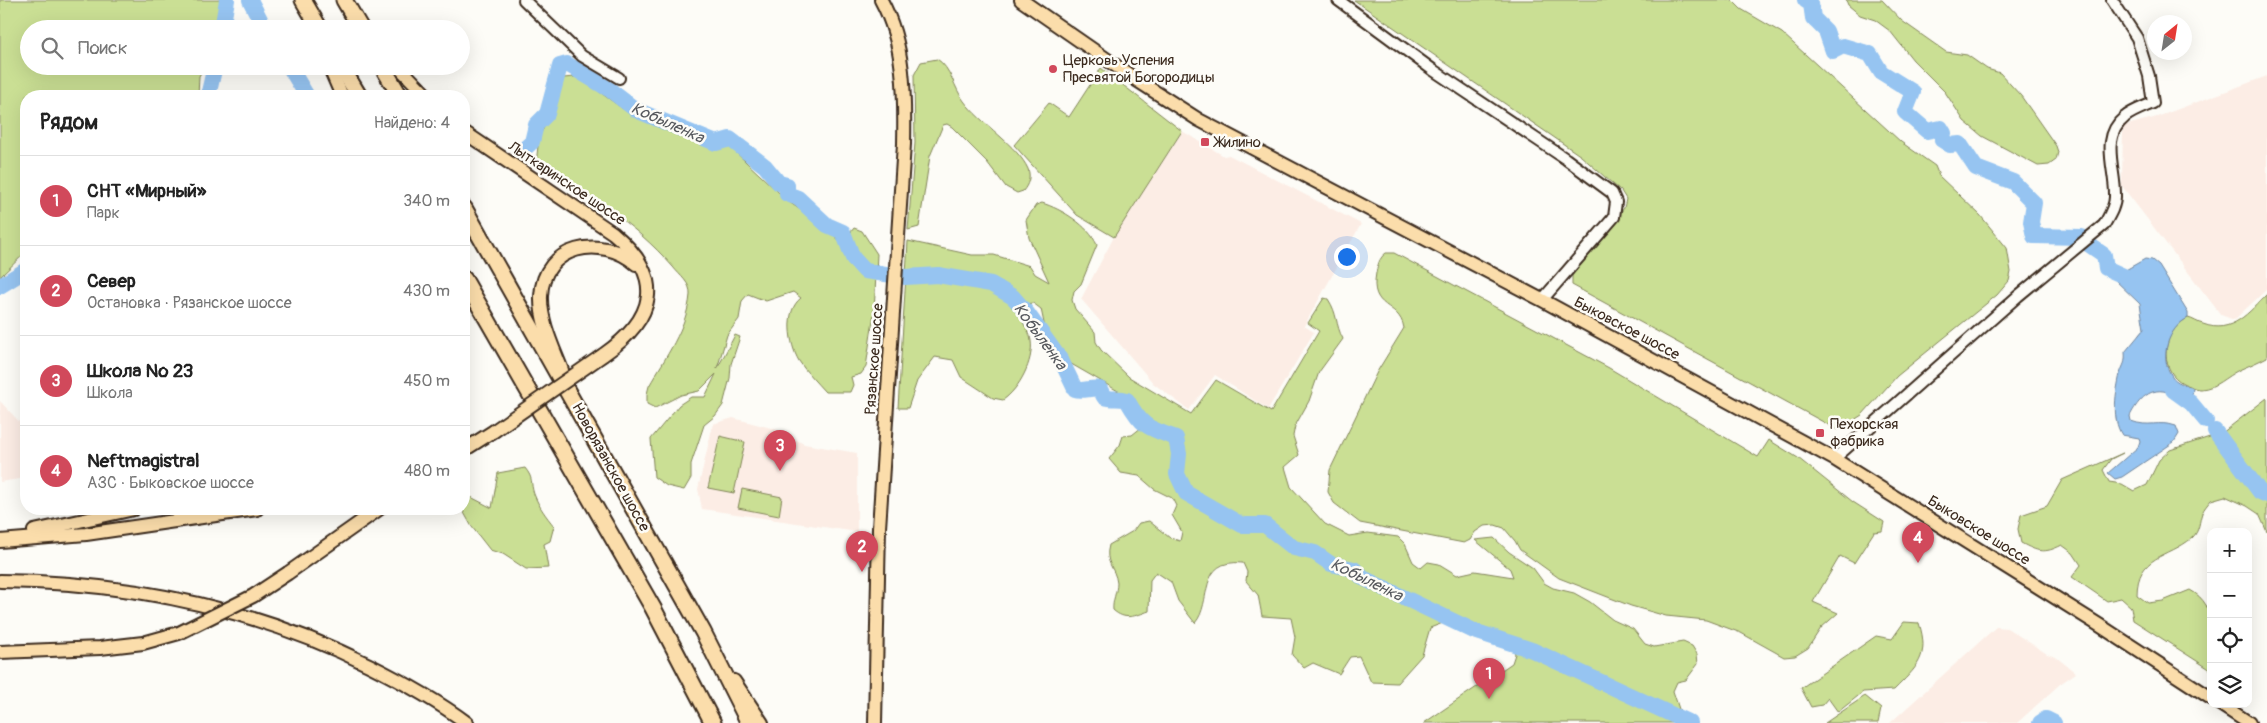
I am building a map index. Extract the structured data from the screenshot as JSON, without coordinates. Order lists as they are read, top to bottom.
{
  "streets": {
    "highway": ["Новорязанское шоссе"],
    "main road": ["Лыткаринское шоссе", "Быковское шоссе", "Рязанское шоссе"]
  },
  "water": ["Кобыленка"],
  "places": {
    "other": ["Церковь Успения Пресвятой Богородицы"],
    "transit": ["Жилино", "Пехорская фабрика"]
  },
  "north": "top right",
  "page": {
    "search": "Поиск",
    "heading": ["Рядом", "Найдено: 4"],
    "list": [
      {
        "mark": "1",
        "name": "СНТ «Мирный»",
        "note": "Парк",
        "value": "340 m"
      },
      {
        "mark": "2",
        "name": "Север",
        "note": "Остановка · Рязанское шоссе",
        "value": "430 m"
      },
      {
        "mark": "3",
        "name": "Школа № 23",
        "note": "Школа",
        "value": "450 m"
      },
      {
        "mark": "4",
        "name": "Neftmagistral",
        "note": "АЗС · Быковское шоссе",
        "value": "480 m"
      }
    ],
    "pins": [
      "3",
      "4",
      "2",
      "1"
    ],
    "map_buttons": ["+", "−"]
  }
}
